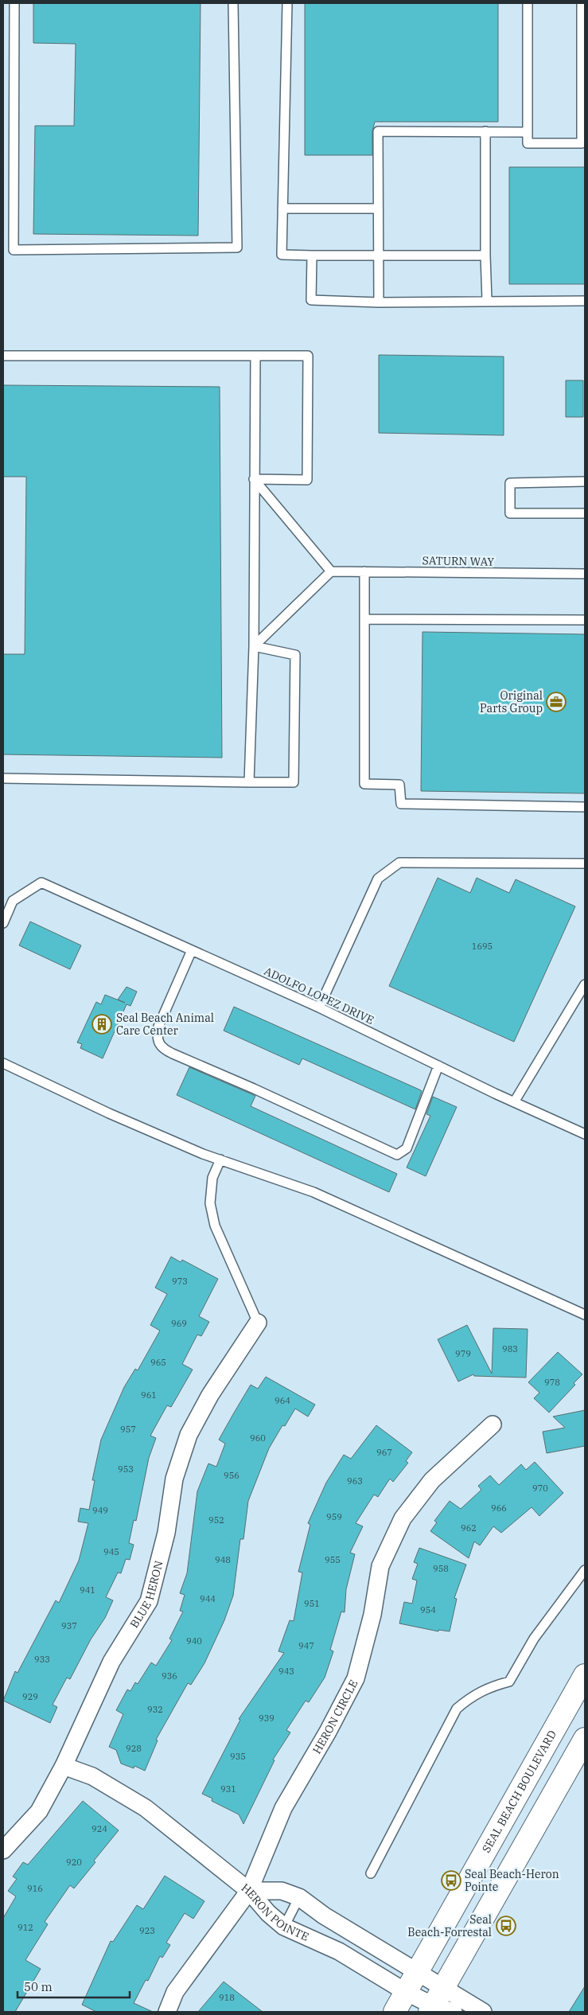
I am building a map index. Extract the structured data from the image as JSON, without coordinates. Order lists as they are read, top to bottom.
{
  "streets": {
    "main road": ["SEAL BEACH BOULEVARD"],
    "street": ["BLUE HERON", "HERON CIRCLE", "HERON POINTE"],
    "lane": ["SATURN WAY", "ADOLFO LOPEZ DRIVE"]
  },
  "crossings": [
    ["HERON CIRCLE", "HERON POINTE"],
    ["SEAL BEACH BOULEVARD", "HERON POINTE"]
  ],
  "places": {
    "office": ["Original Parts Group"],
    "building": ["Seal Beach Animal Care Center"],
    "bus stop": ["Seal Beach-Heron Pointe", "Seal Beach-Forrestal"]
  },
  "house_numbers": [
    "1695",
    "973",
    "969",
    "983",
    "979",
    "965",
    "978",
    "961",
    "964",
    "957",
    "960",
    "967",
    "953",
    "956",
    "963",
    "970",
    "966",
    "949",
    "959",
    "952",
    "962",
    "945",
    "948",
    "955",
    "958",
    "941",
    "944",
    "951",
    "954",
    "937",
    "940",
    "947",
    "933",
    "943",
    "936",
    "929",
    "932",
    "939",
    "928",
    "935",
    "931",
    "924",
    "920",
    "916",
    "912",
    "923",
    "918"
  ],
  "scale_bar": "50 m"
}
